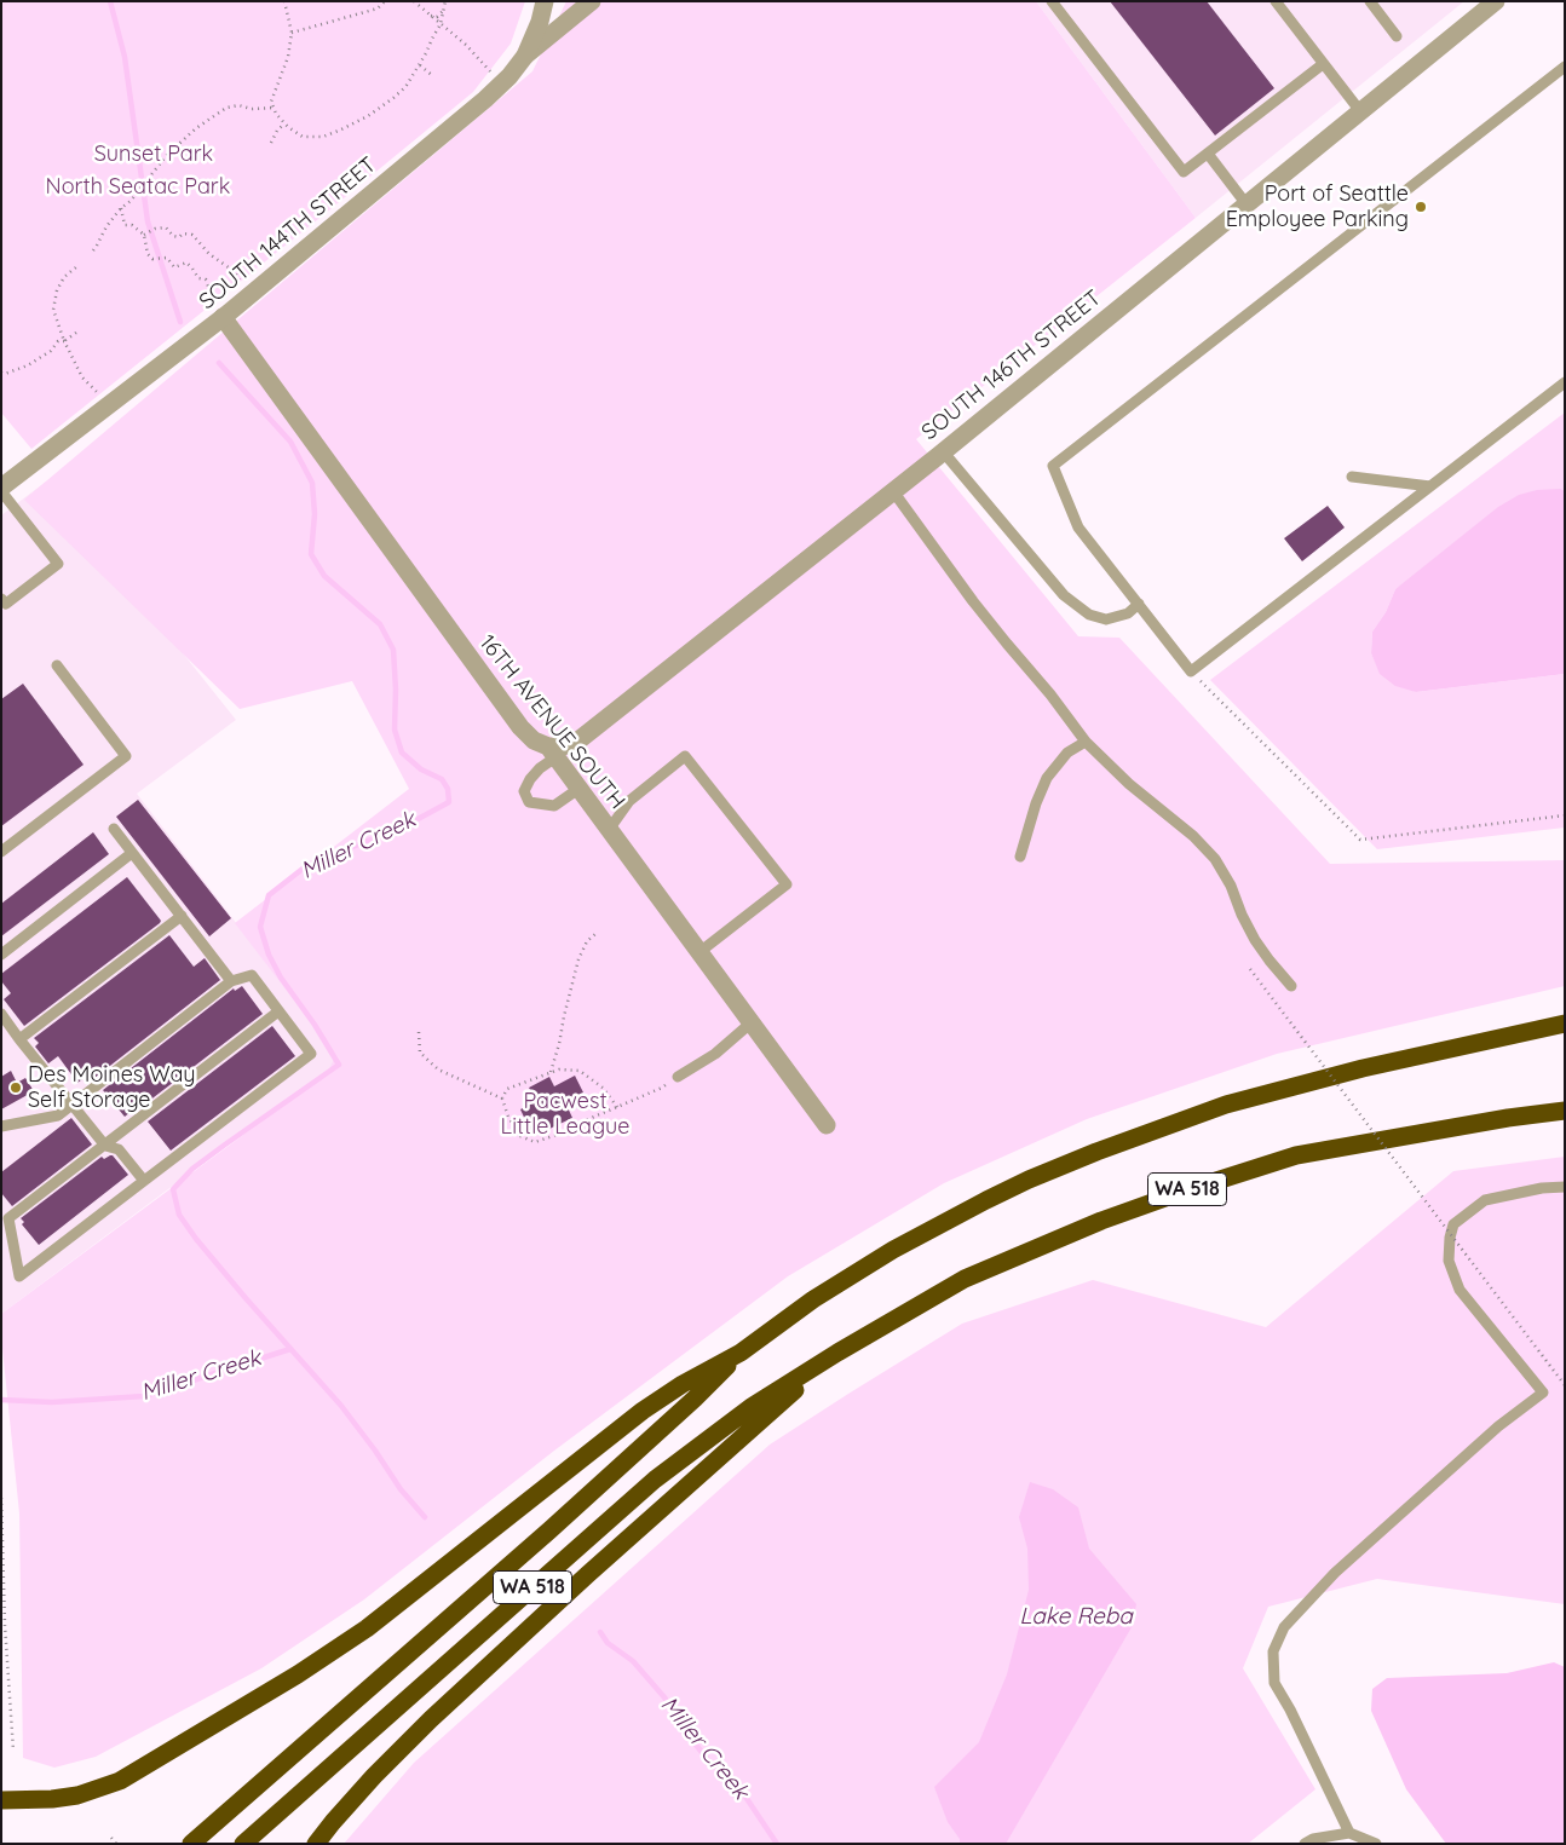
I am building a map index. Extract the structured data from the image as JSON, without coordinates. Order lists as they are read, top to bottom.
{
  "streets": {
    "highway": ["WA 518"],
    "street": ["SOUTH 144TH STREET", "SOUTH 146TH STREET", "16TH AVENUE SOUTH"]
  },
  "crossings": [
    ["SOUTH 144TH STREET", "16TH AVENUE SOUTH"],
    ["SOUTH 146TH STREET", "16TH AVENUE SOUTH"]
  ],
  "water": ["Miller Creek", "Lake Reba"],
  "parks": ["Sunset Park", "North Seatac Park", "Pacwest Little League"],
  "places": ["Port of Seattle Employee Parking", "Des Moines Way Self Storage"]
}
